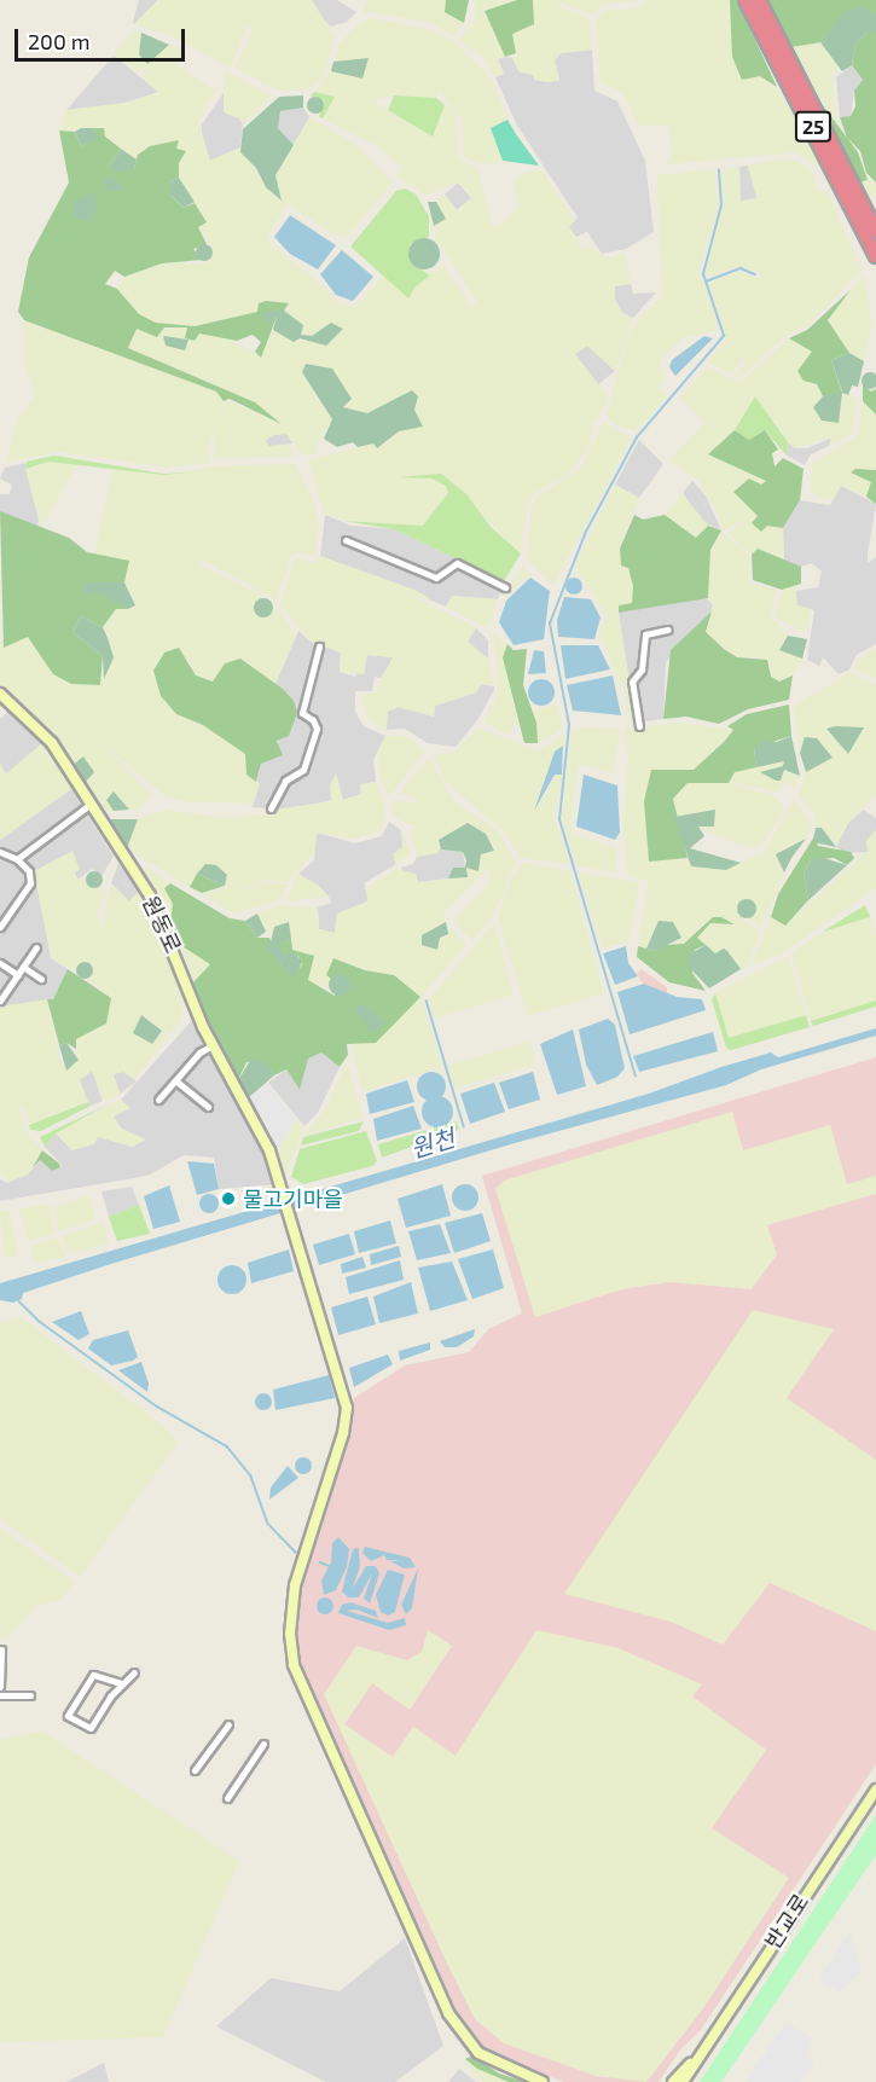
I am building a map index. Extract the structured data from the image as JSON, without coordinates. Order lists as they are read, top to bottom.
{
  "streets": {
    "highway": ["25"],
    "street": ["원동로", "반교로"]
  },
  "water": ["원천"],
  "places": ["물고기마을"],
  "scale_bar": "200 m"
}
